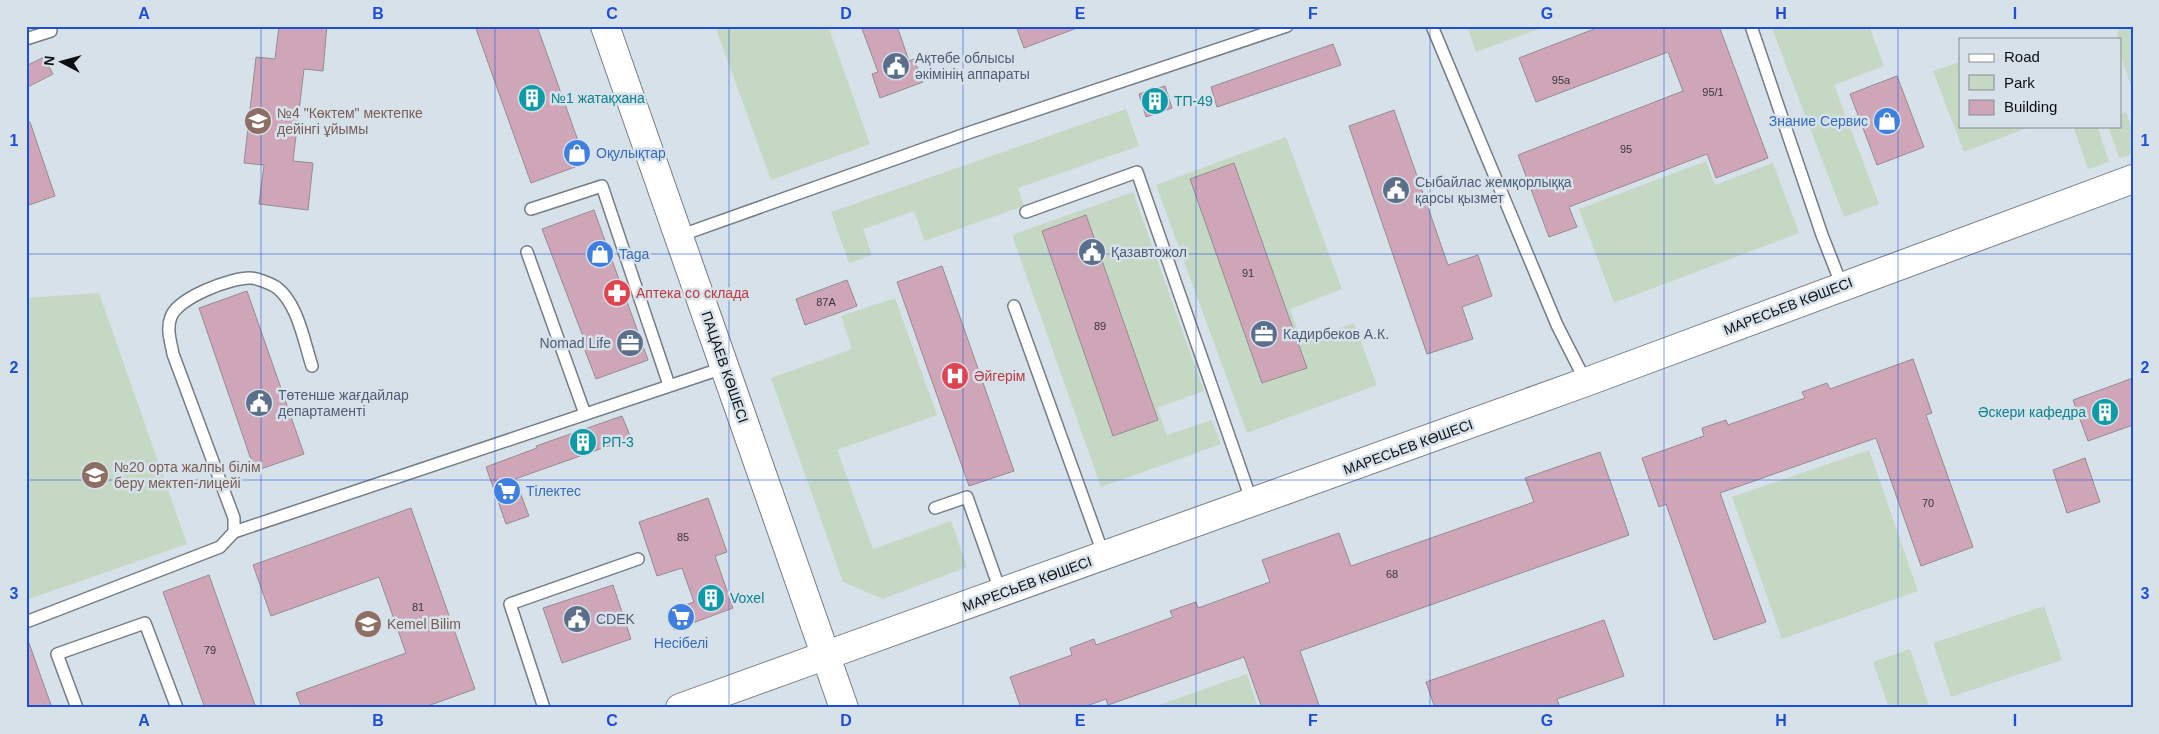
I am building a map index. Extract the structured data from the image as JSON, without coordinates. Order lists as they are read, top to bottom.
{
  "streets": {
    "street": ["МАРЕСЬЕВ КӨШЕСІ", "ПАЦАЕВ КӨШЕСІ"]
  },
  "crossings": [
    ["МАРЕСЬЕВ КӨШЕСІ", "ПАЦАЕВ КӨШЕСІ"]
  ],
  "places": {
    "public building": [
      "Ақтөбе облысы әкімінің аппараты",
      "Сыбайлас жемқорлыққа қарсы қызмет",
      "Қазавтожол",
      "Төтенше жағдайлар департаменті",
      "CDEK"
    ],
    "building": [
      "№1 жатақхана",
      "ТП-49",
      "Әскери кафедра",
      "РП-3",
      "Voxel"
    ],
    "school or university": ["№4 \"Көктем\" мектепке дейінгі ұйымы", "№20 орта жалпы білім беру мектеп-лицейі", "Kemel Bilim"],
    "shop": ["Знание Сервис", "Оқулықтар", "Taga"],
    "pharmacy": ["Аптека со склада"],
    "office": ["Кадирбеков А.К.", "Nomad Life"],
    "hospital": ["Әйгерім"],
    "supermarket": ["Тілектес", "Несібелі"]
  },
  "house_numbers": [
    "95а",
    "95/1",
    "95",
    "91",
    "87А",
    "89",
    "70",
    "85",
    "68",
    "81",
    "79"
  ],
  "legend": ["Road", "Park", "Building"],
  "north": "left",
  "grid": {
    "columns": [
      "A",
      "B",
      "C",
      "D",
      "E",
      "F",
      "G",
      "H",
      "I"
    ],
    "rows": ["1", "2", "3"]
  }
}
